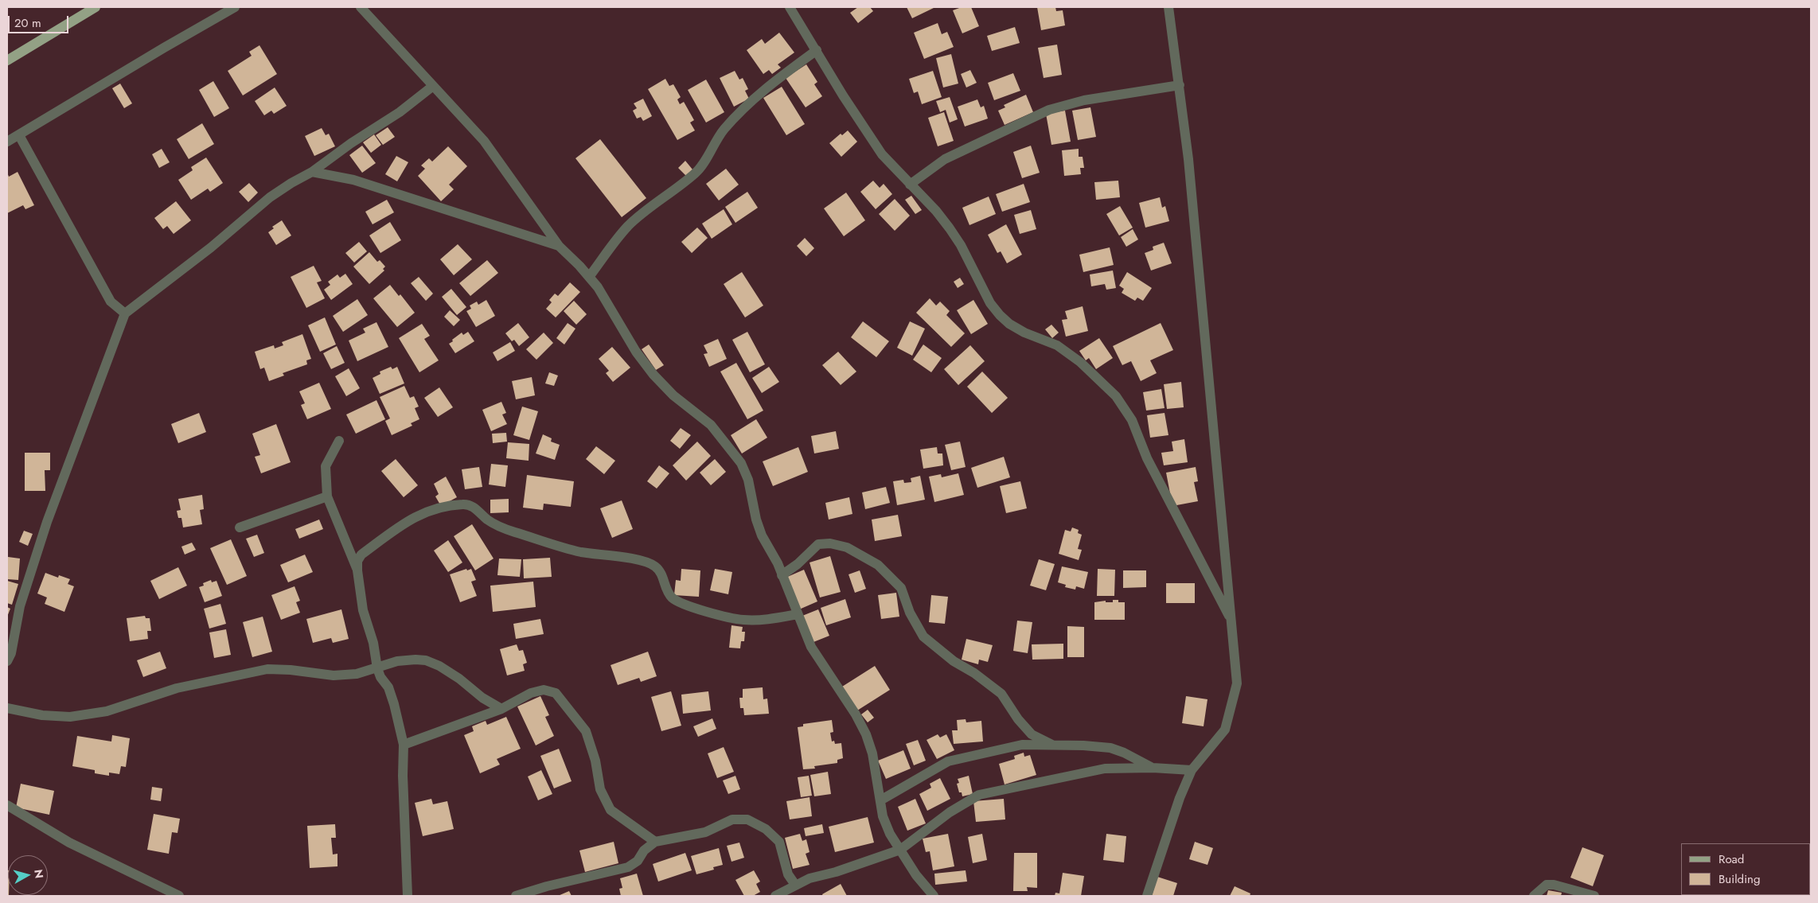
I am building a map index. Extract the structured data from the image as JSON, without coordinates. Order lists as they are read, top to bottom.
{
  "legend": ["Road", "Building"],
  "scale_bar": "20 m",
  "north": "right"
}
